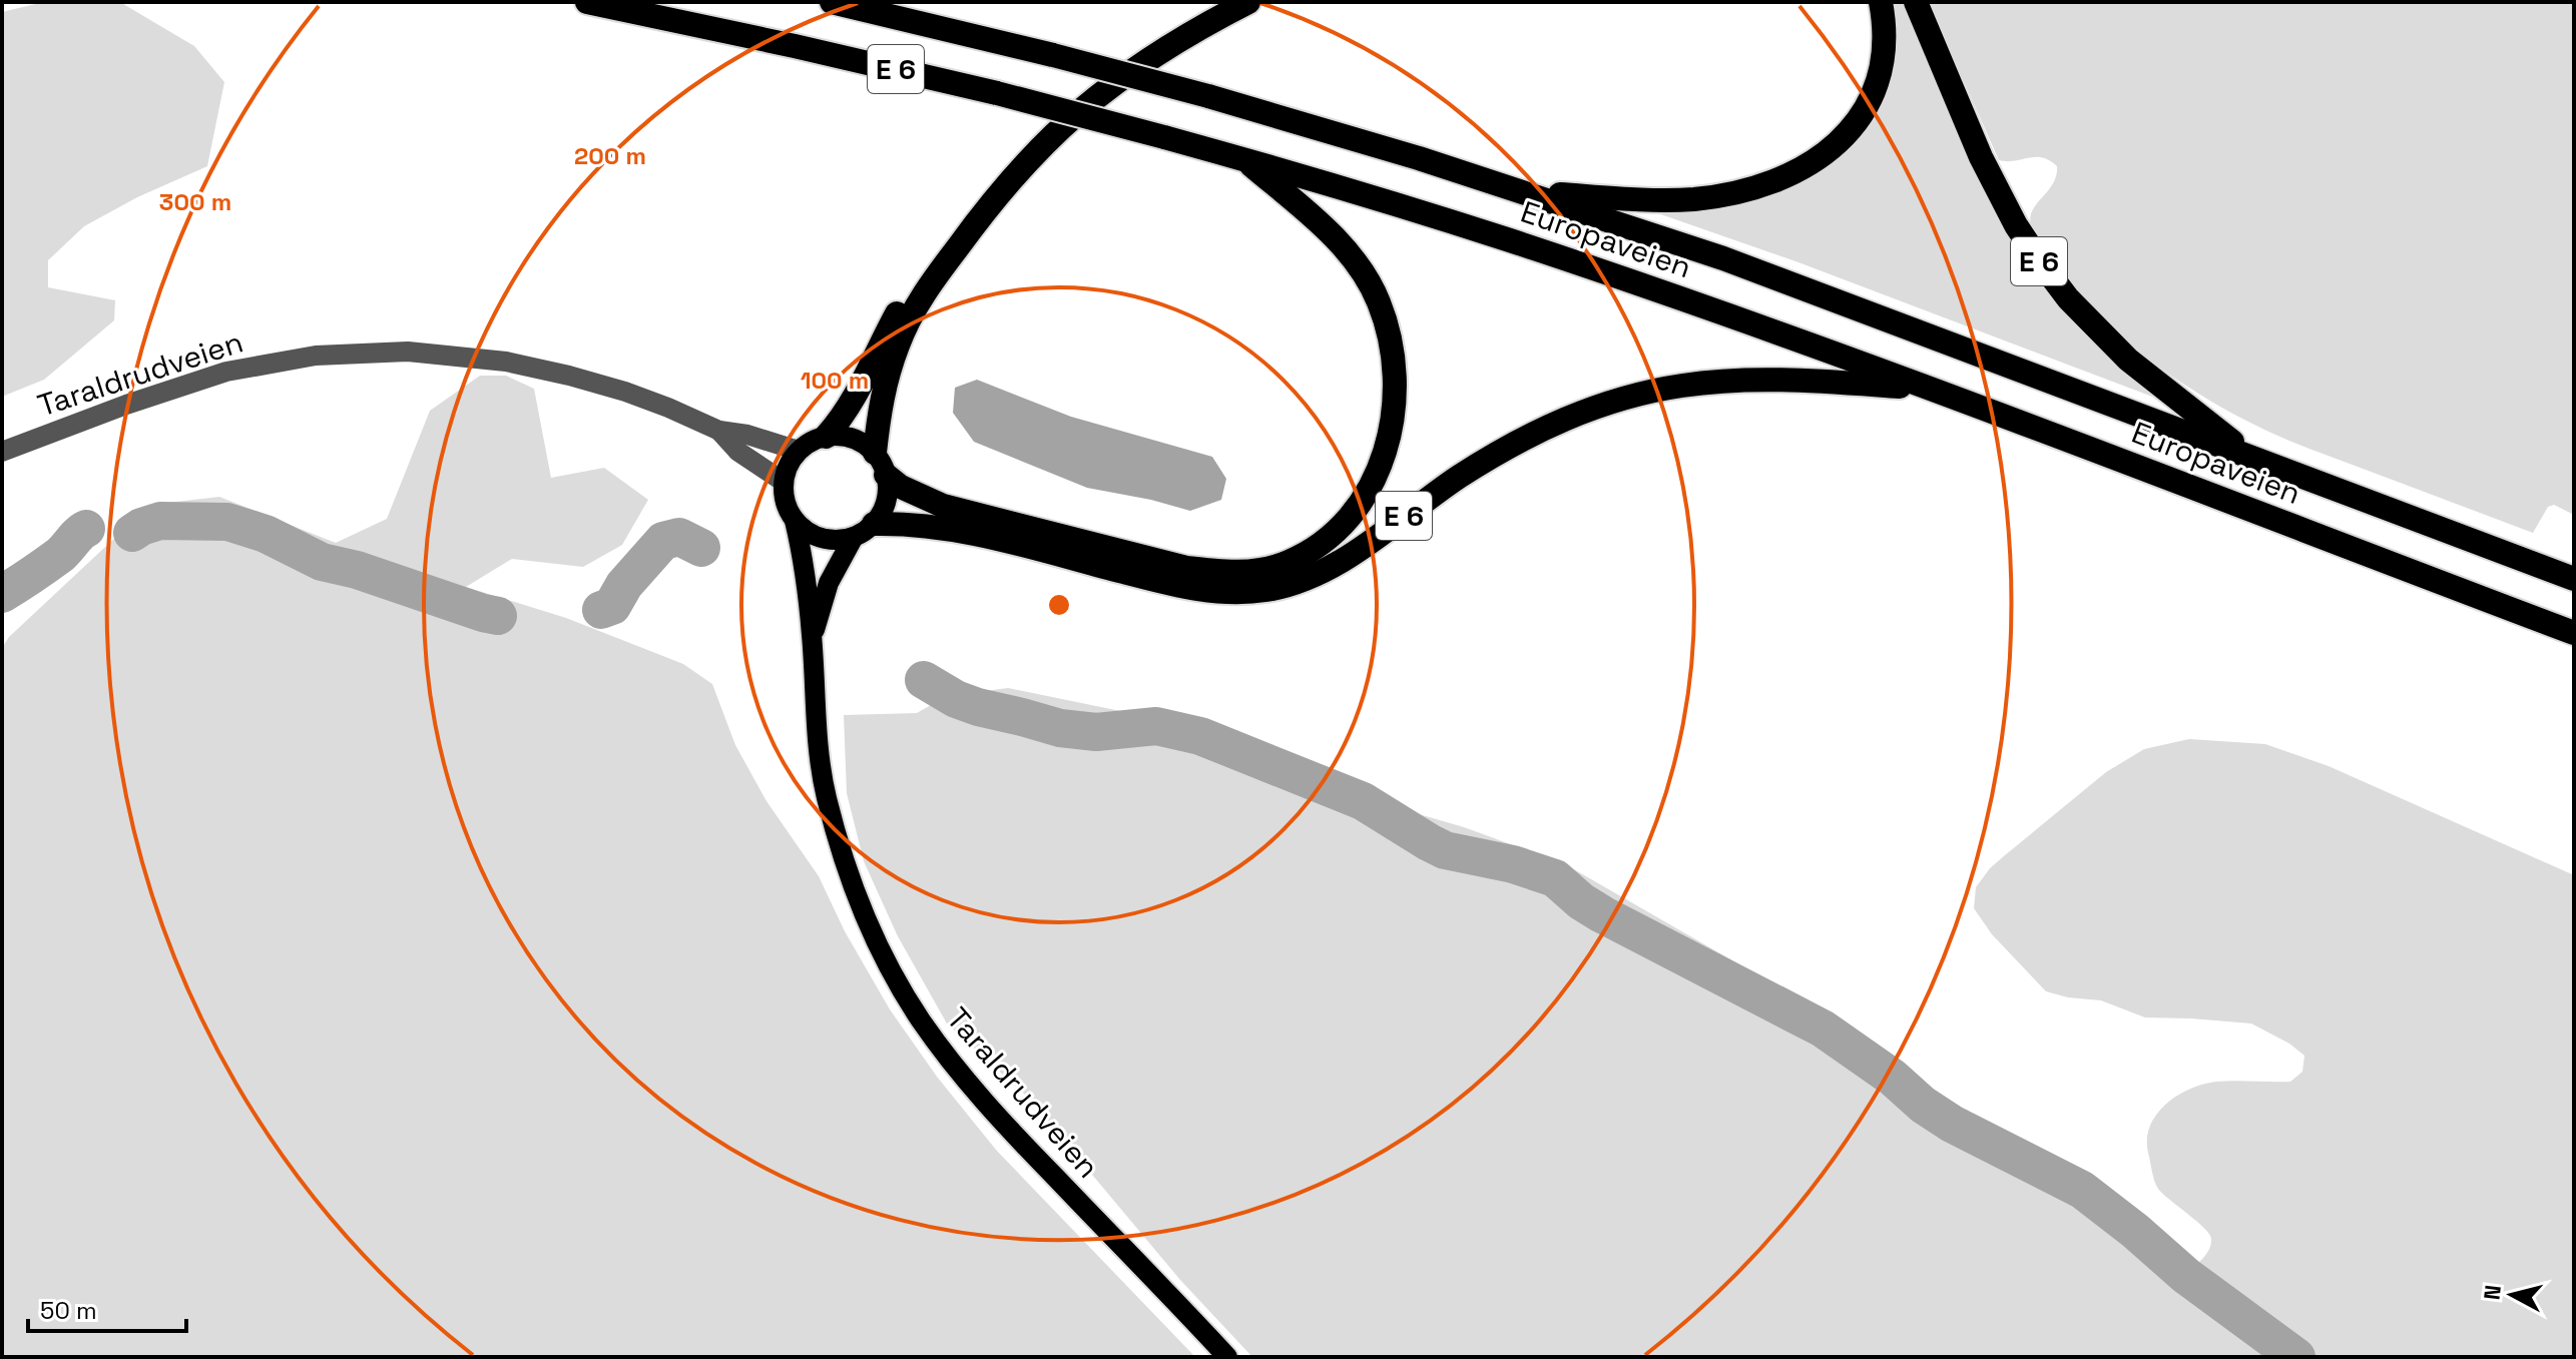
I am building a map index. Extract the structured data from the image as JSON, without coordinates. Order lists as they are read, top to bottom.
{
  "streets": {
    "highway": ["E 6", "Europaveien"],
    "main road": ["Taraldrudveien"]
  },
  "crossings": [
    ["E 6", "Europaveien"],
    ["E 6", "Taraldrudveien"]
  ],
  "scale_bar": "50 m",
  "north": "left",
  "rings": ["200 m", "300 m", "100 m"]
}
